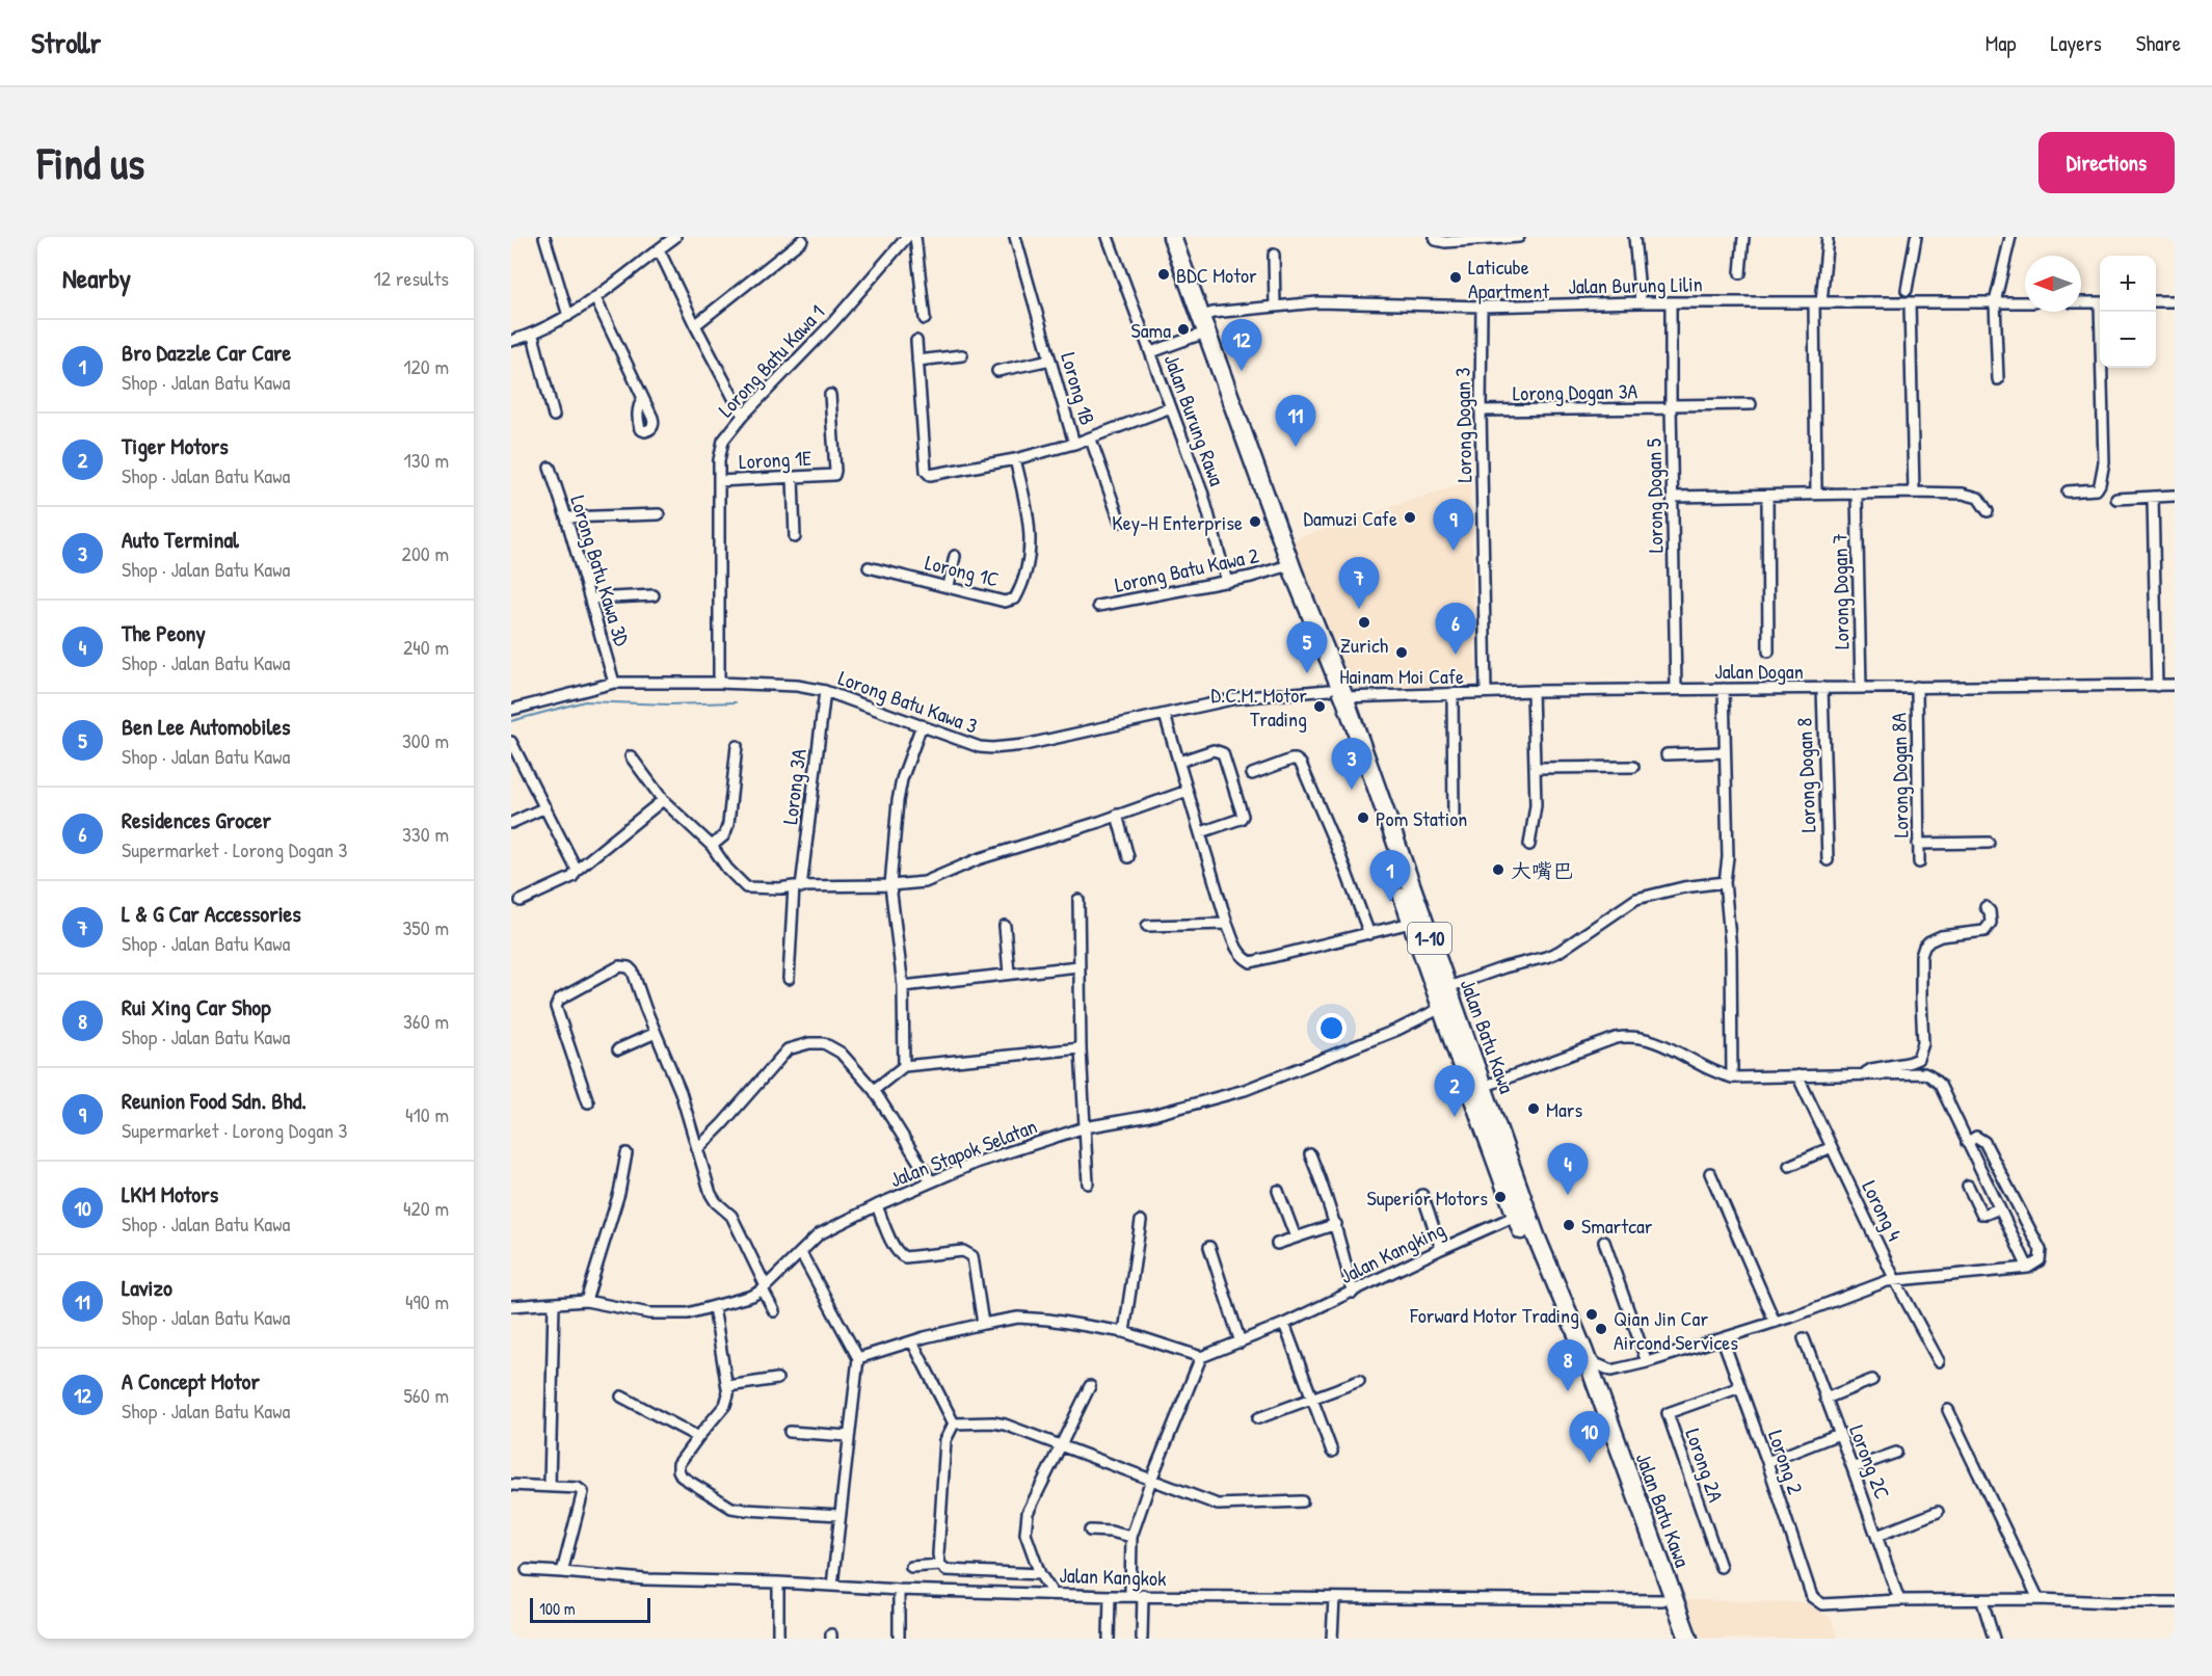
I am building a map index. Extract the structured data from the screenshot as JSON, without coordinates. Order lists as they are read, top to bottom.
{
  "streets": {
    "highway": ["1-10", "Jalan Batu Kawa"],
    "street": [
      "Jalan Burung Lilin",
      "Lorong Batu Kawa 1",
      "Lorong 1B",
      "Lorong Dogan 3A",
      "Jalan Burung Rawa",
      "Lorong Dogan 3",
      "Lorong 1E",
      "Lorong Dogan 5",
      "Lorong Batu Kawa 2",
      "Lorong Batu Kawa 3D",
      "Lorong 1C",
      "Lorong Dogan 7",
      "Jalan Dogan",
      "Lorong Batu Kawa 3",
      "Lorong Dogan 8",
      "Lorong Dogan 8A",
      "Lorong 3A",
      "Jalan Stapok Selatan",
      "Lorong 4",
      "Jalan Kangking",
      "Lorong 2",
      "Lorong 2C",
      "Lorong 2A",
      "Jalan Kangkok"
    ]
  },
  "crossings": [
    ["Jalan Burung Lilin", "Lorong Dogan 3"],
    ["Jalan Burung Lilin", "Lorong Dogan 5"],
    ["Jalan Burung Lilin", "Jalan Batu Kawa"],
    ["Lorong Batu Kawa 1", "Lorong 1E"],
    ["Lorong Batu Kawa 1", "Lorong Batu Kawa 3"],
    ["Lorong 1B", "Lorong 1C"],
    ["Lorong Dogan 3A", "Lorong Dogan 3"],
    ["Lorong Dogan 3A", "Lorong Dogan 5"],
    ["Jalan Burung Rawa", "Lorong Batu Kawa 2"],
    ["Lorong Dogan 3", "Jalan Dogan"],
    ["Lorong Dogan 5", "Jalan Dogan"],
    ["Lorong Batu Kawa 2", "Jalan Batu Kawa"],
    ["Lorong Batu Kawa 3D", "Lorong Batu Kawa 3"],
    ["Lorong Dogan 7", "Jalan Dogan"],
    ["Jalan Dogan", "Lorong Batu Kawa 3"],
    ["Jalan Dogan", "Lorong Dogan 8"],
    ["Jalan Dogan", "Lorong Dogan 8A"],
    ["Jalan Dogan", "Jalan Batu Kawa"],
    ["Lorong Batu Kawa 3", "Lorong 3A"],
    ["Lorong Batu Kawa 3", "Jalan Batu Kawa"],
    ["Jalan Batu Kawa", "Jalan Stapok Selatan"],
    ["Jalan Batu Kawa", "Jalan Kangking"],
    ["Jalan Batu Kawa", "Jalan Kangkok"],
    ["Lorong 2", "Lorong 2C"],
    ["Lorong 2", "Lorong 2A"]
  ],
  "places": [
    "BDC Motor",
    "Laticube Apartment",
    "Sama",
    "Damuzi Cafe",
    "Key-H Enterprise",
    "Zurich",
    "Hainam Moi Cafe",
    "D.C.M. Motor Trading",
    "Pom Station",
    "大嘴巴",
    "Mars",
    "Superior Motors",
    "Smartcar",
    "Forward Motor Trading",
    "Qian Jin Car Aircond Services"
  ],
  "scale_bar": "100 m",
  "north": "left",
  "page": {
    "header": "Strollr",
    "nav": ["Map", "Layers", "Share"],
    "buttons": "Directions",
    "title": "Find us",
    "heading": ["Nearby", "12 results"],
    "map_buttons": ["+", "−"],
    "list": [
      {
        "mark": "1",
        "name": "Bro Dazzle Car Care",
        "note": "Shop · Jalan Batu Kawa",
        "value": "120 m"
      },
      {
        "mark": "2",
        "name": "Tiger Motors",
        "note": "Shop · Jalan Batu Kawa",
        "value": "130 m"
      },
      {
        "mark": "3",
        "name": "Auto Terminal",
        "note": "Shop · Jalan Batu Kawa",
        "value": "200 m"
      },
      {
        "mark": "4",
        "name": "The Peony",
        "note": "Shop · Jalan Batu Kawa",
        "value": "240 m"
      },
      {
        "mark": "5",
        "name": "Ben Lee Automobiles",
        "note": "Shop · Jalan Batu Kawa",
        "value": "300 m"
      },
      {
        "mark": "6",
        "name": "Residences Grocer",
        "note": "Supermarket · Lorong Dogan 3",
        "value": "330 m"
      },
      {
        "mark": "7",
        "name": "L & G Car Accessories",
        "note": "Shop · Jalan Batu Kawa",
        "value": "350 m"
      },
      {
        "mark": "8",
        "name": "Rui Xing Car Shop",
        "note": "Shop · Jalan Batu Kawa",
        "value": "360 m"
      },
      {
        "mark": "9",
        "name": "Reunion Food Sdn. Bhd.",
        "note": "Supermarket · Lorong Dogan 3",
        "value": "410 m"
      },
      {
        "mark": "10",
        "name": "LKM Motors",
        "note": "Shop · Jalan Batu Kawa",
        "value": "420 m"
      },
      {
        "mark": "11",
        "name": "Lavizo",
        "note": "Shop · Jalan Batu Kawa",
        "value": "490 m"
      },
      {
        "mark": "12",
        "name": "A Concept Motor",
        "note": "Shop · Jalan Batu Kawa",
        "value": "560 m"
      }
    ],
    "pins": [
      "12",
      "11",
      "9",
      "7",
      "6",
      "5",
      "3",
      "1",
      "2",
      "4",
      "8",
      "10"
    ],
    "scale": "100 m"
  }
}
